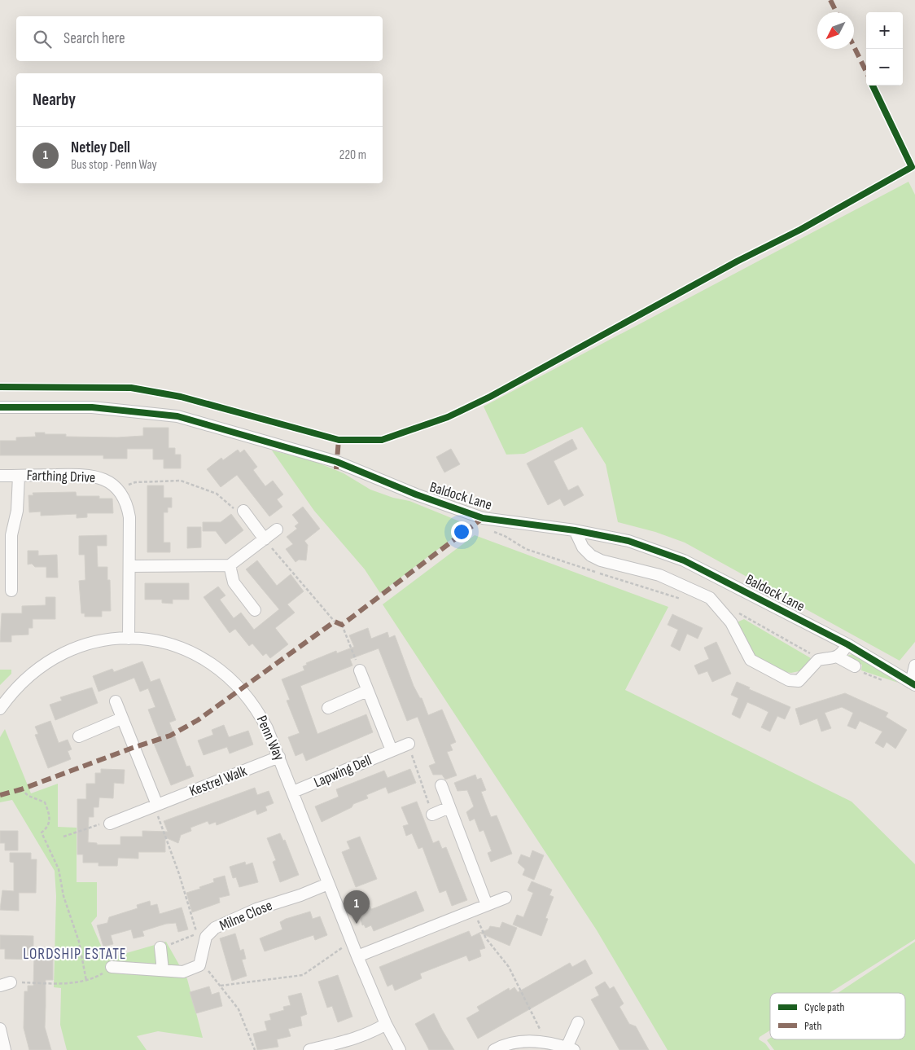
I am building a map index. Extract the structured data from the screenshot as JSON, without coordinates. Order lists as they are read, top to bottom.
{
  "streets": {
    "street": [
      "Farthing Drive",
      "Baldock Lane",
      "Penn Way",
      "Lapwing Dell",
      "Kestrel Walk",
      "Milne Close"
    ]
  },
  "crossings": [
    ["Farthing Drive", "Penn Way"],
    ["Penn Way", "Lapwing Dell"],
    ["Penn Way", "Kestrel Walk"],
    ["Penn Way", "Milne Close"]
  ],
  "districts": ["LORDSHIP ESTATE"],
  "legend": ["Cycle path", "Path"],
  "north": "bottom left",
  "page": {
    "map_buttons": ["+", "−"],
    "search": "Search here",
    "heading": "Nearby",
    "list": [
      {
        "mark": "1",
        "name": "Netley Dell",
        "note": "Bus stop · Penn Way",
        "value": "220 m"
      }
    ],
    "pins": "1"
  }
}
